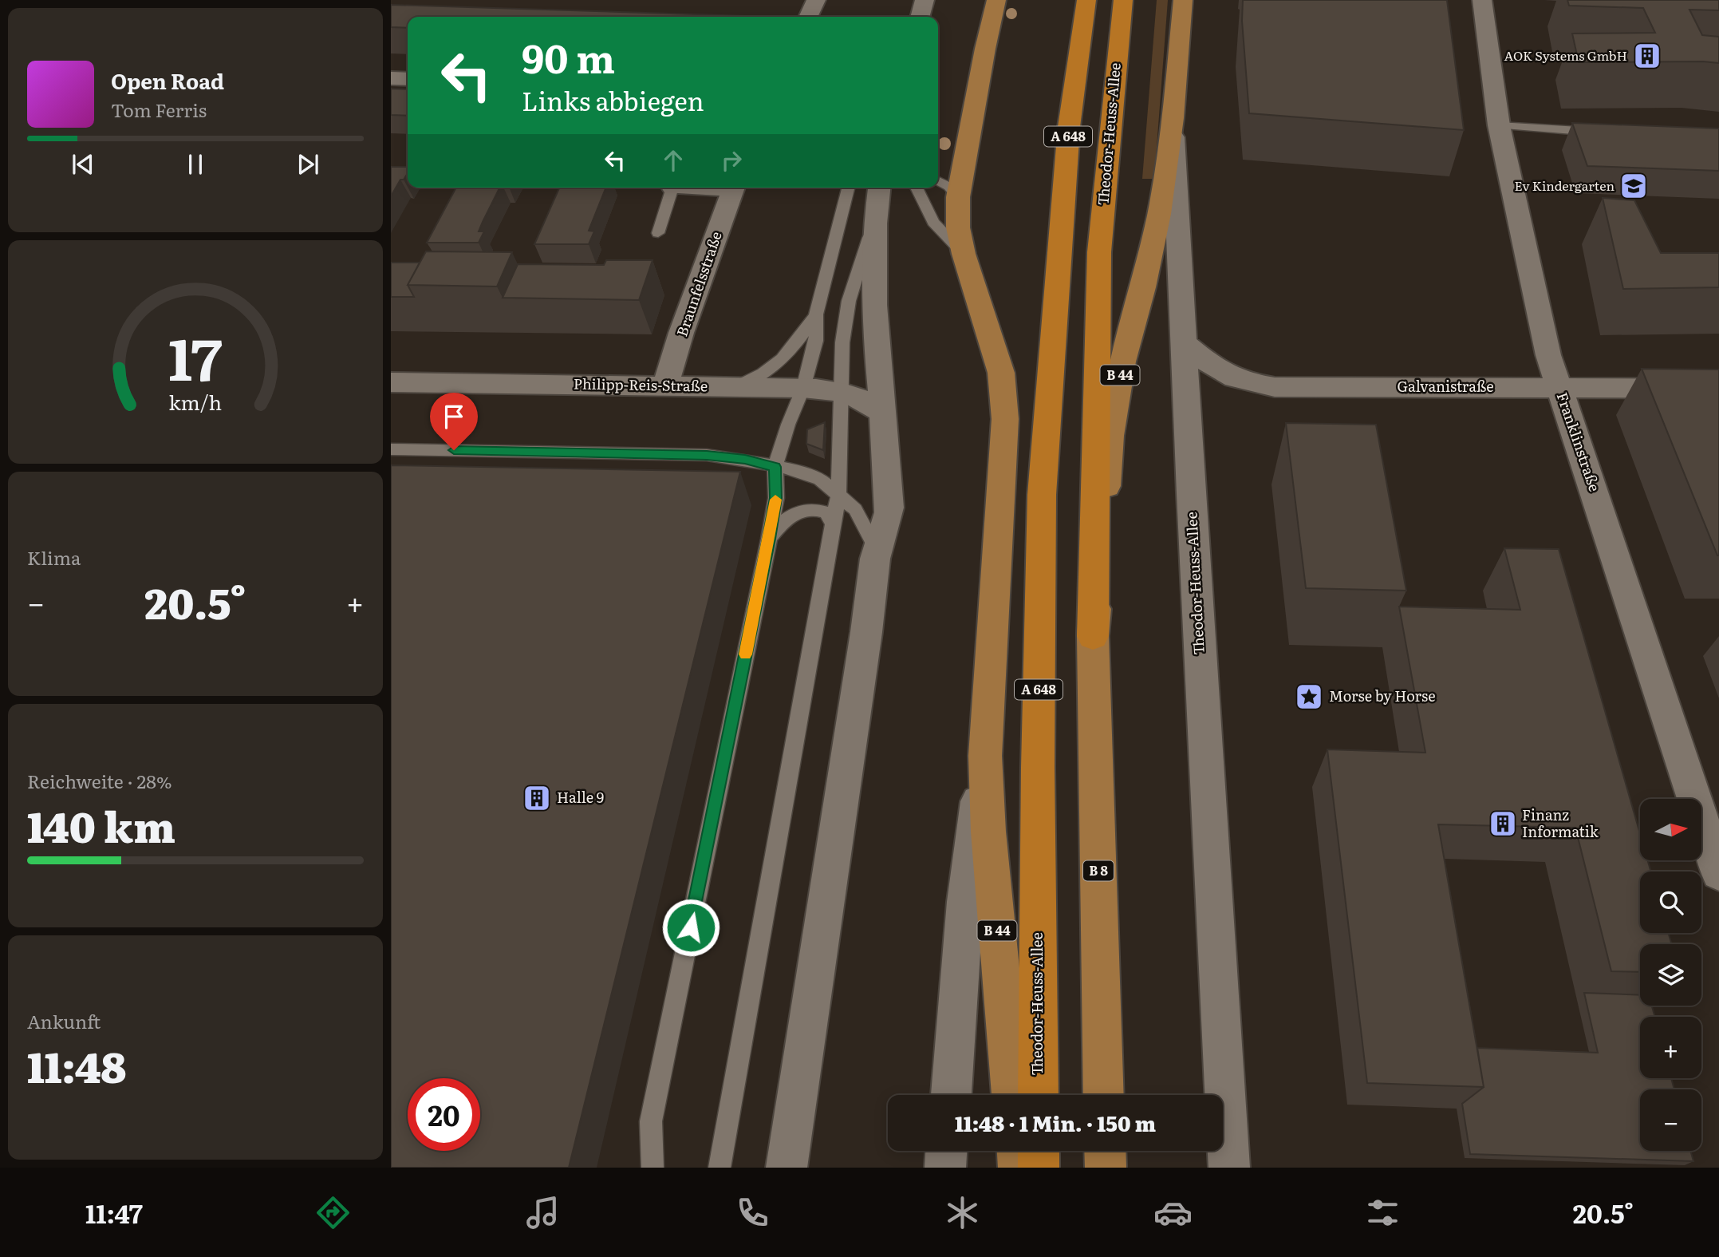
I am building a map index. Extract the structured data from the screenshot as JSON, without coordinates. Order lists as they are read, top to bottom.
{
  "streets": {
    "highway": ["Theodor-Heuss-Allee", "A 648"],
    "main road": ["B 44", "B 8"],
    "street": [
      "Braunfelsstraße",
      "Philipp-Reis-Straße",
      "Galvanistraße",
      "Franklinstraße"
    ]
  },
  "crossings": [
    ["Theodor-Heuss-Allee", "B 44"],
    ["Theodor-Heuss-Allee", "Galvanistraße"],
    ["Braunfelsstraße", "Philipp-Reis-Straße"],
    ["Galvanistraße", "Franklinstraße"]
  ],
  "places": {
    "building": ["AOK Systems GmbH", "Halle 9", "Finanz Informatik"],
    "school or university": ["Ev Kindergarten"],
    "place": ["Morse by Horse"]
  },
  "north": "right",
  "page": {
    "turn": ["90 m", "Links abbiegen"],
    "song": ["Open Road", "Tom Ferris"],
    "tile": [
      "Klima",
      ["Reichweite · 28%", "140 km"],
      ["Ankunft", "11:48"]
    ],
    "heat": ["−", "20.5°", "+"],
    "map_buttons": ["+", "−"],
    "limit": "20",
    "trip": "11:48 · 1 Min. · 150 m",
    "tabs": ["11:47", "20.5°"],
    "gauge": ["17", "km/h"]
  }
}
